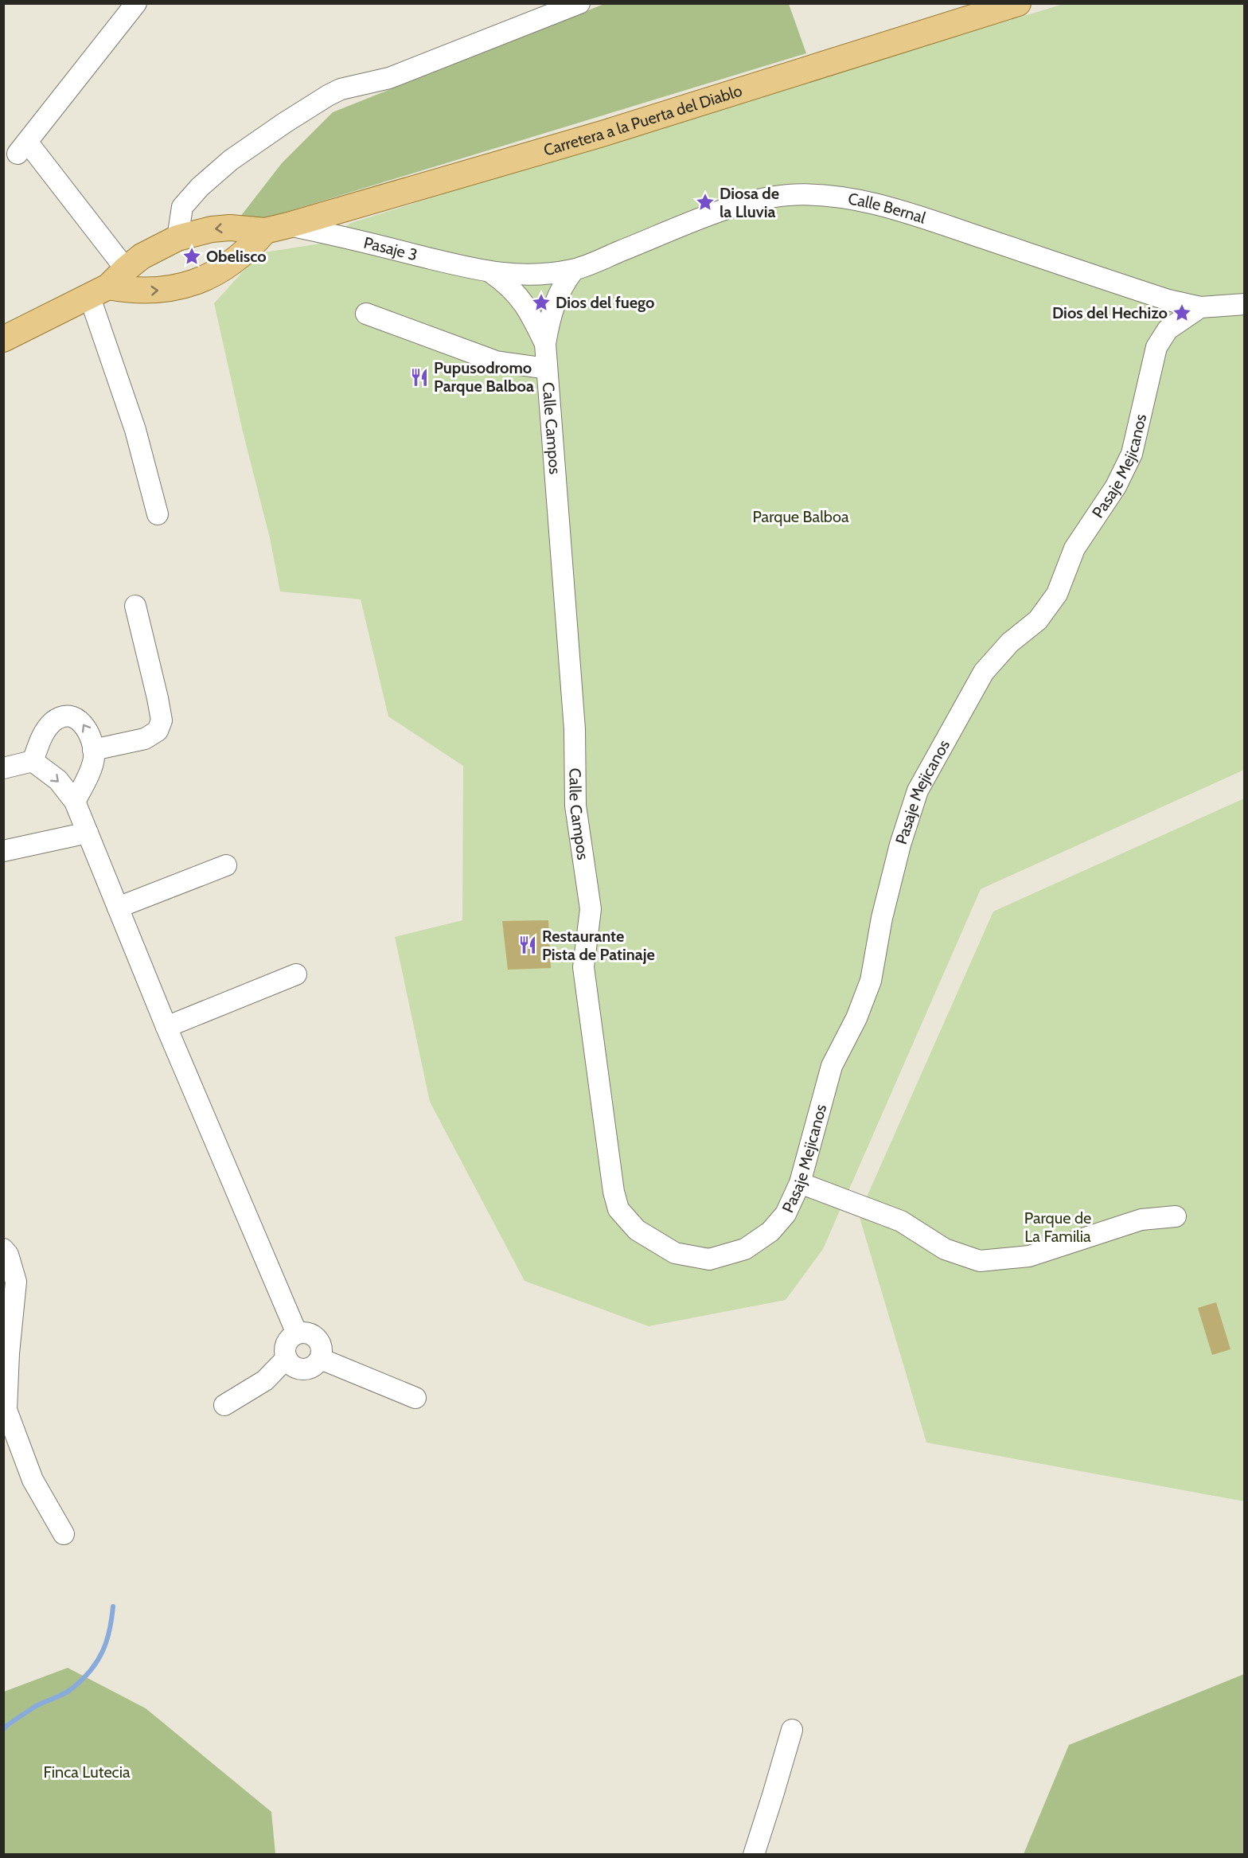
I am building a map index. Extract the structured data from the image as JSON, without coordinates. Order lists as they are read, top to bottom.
{
  "streets": {
    "main road": ["Carretera a la Puerta del Diablo"],
    "street": [
      "Calle Bernal",
      "Pasaje 3",
      "Calle Campos",
      "Pasaje Mejicanos"
    ]
  },
  "crossings": [
    ["Carretera a la Puerta del Diablo", "Pasaje 3"],
    ["Calle Bernal", "Pasaje 3"],
    ["Calle Bernal", "Pasaje Mejicanos"],
    ["Calle Campos", "Pasaje Mejicanos"]
  ],
  "parks": ["Parque Balboa", "Parque de La Familia", "Finca Lutecia"],
  "places": {
    "place": [
      "Diosa de la Lluvia",
      "Obelisco",
      "Dios del fuego",
      "Dios del Hechizo"
    ],
    "restaurant": ["Pupusodromo Parque Balboa", "Restaurante Pista de Patinaje"]
  }
}
